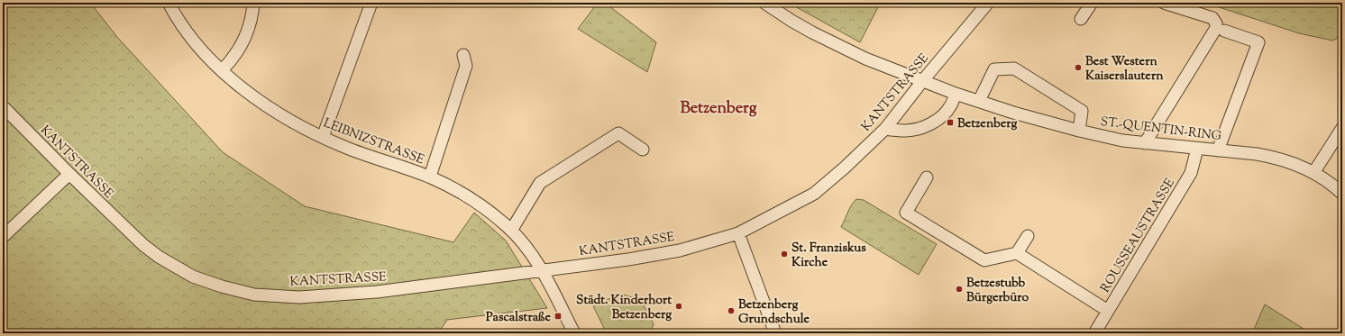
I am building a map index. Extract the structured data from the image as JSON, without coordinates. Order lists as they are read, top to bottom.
{
  "streets": {
    "street": [
      "KANTSTRASSE",
      "ST.-QUENTIN-RING",
      "LEIBNIZSTRASSE",
      "ROUSSEAUSTRASSE"
    ]
  },
  "crossings": [
    ["KANTSTRASSE", "ST.-QUENTIN-RING"],
    ["KANTSTRASSE", "LEIBNIZSTRASSE"],
    ["ST.-QUENTIN-RING", "ROUSSEAUSTRASSE"]
  ],
  "districts": ["Betzenberg"],
  "places": {
    "other": [
      "Best Western Kaiserslautern",
      "St. Franziskus Kirche",
      "Betzestubb Bürgerbüro",
      "Städt. Kinderhort Betzenberg",
      "Betzenberg Grundschule"
    ],
    "transit": ["Betzenberg", "Pascalstraße"]
  }
}
